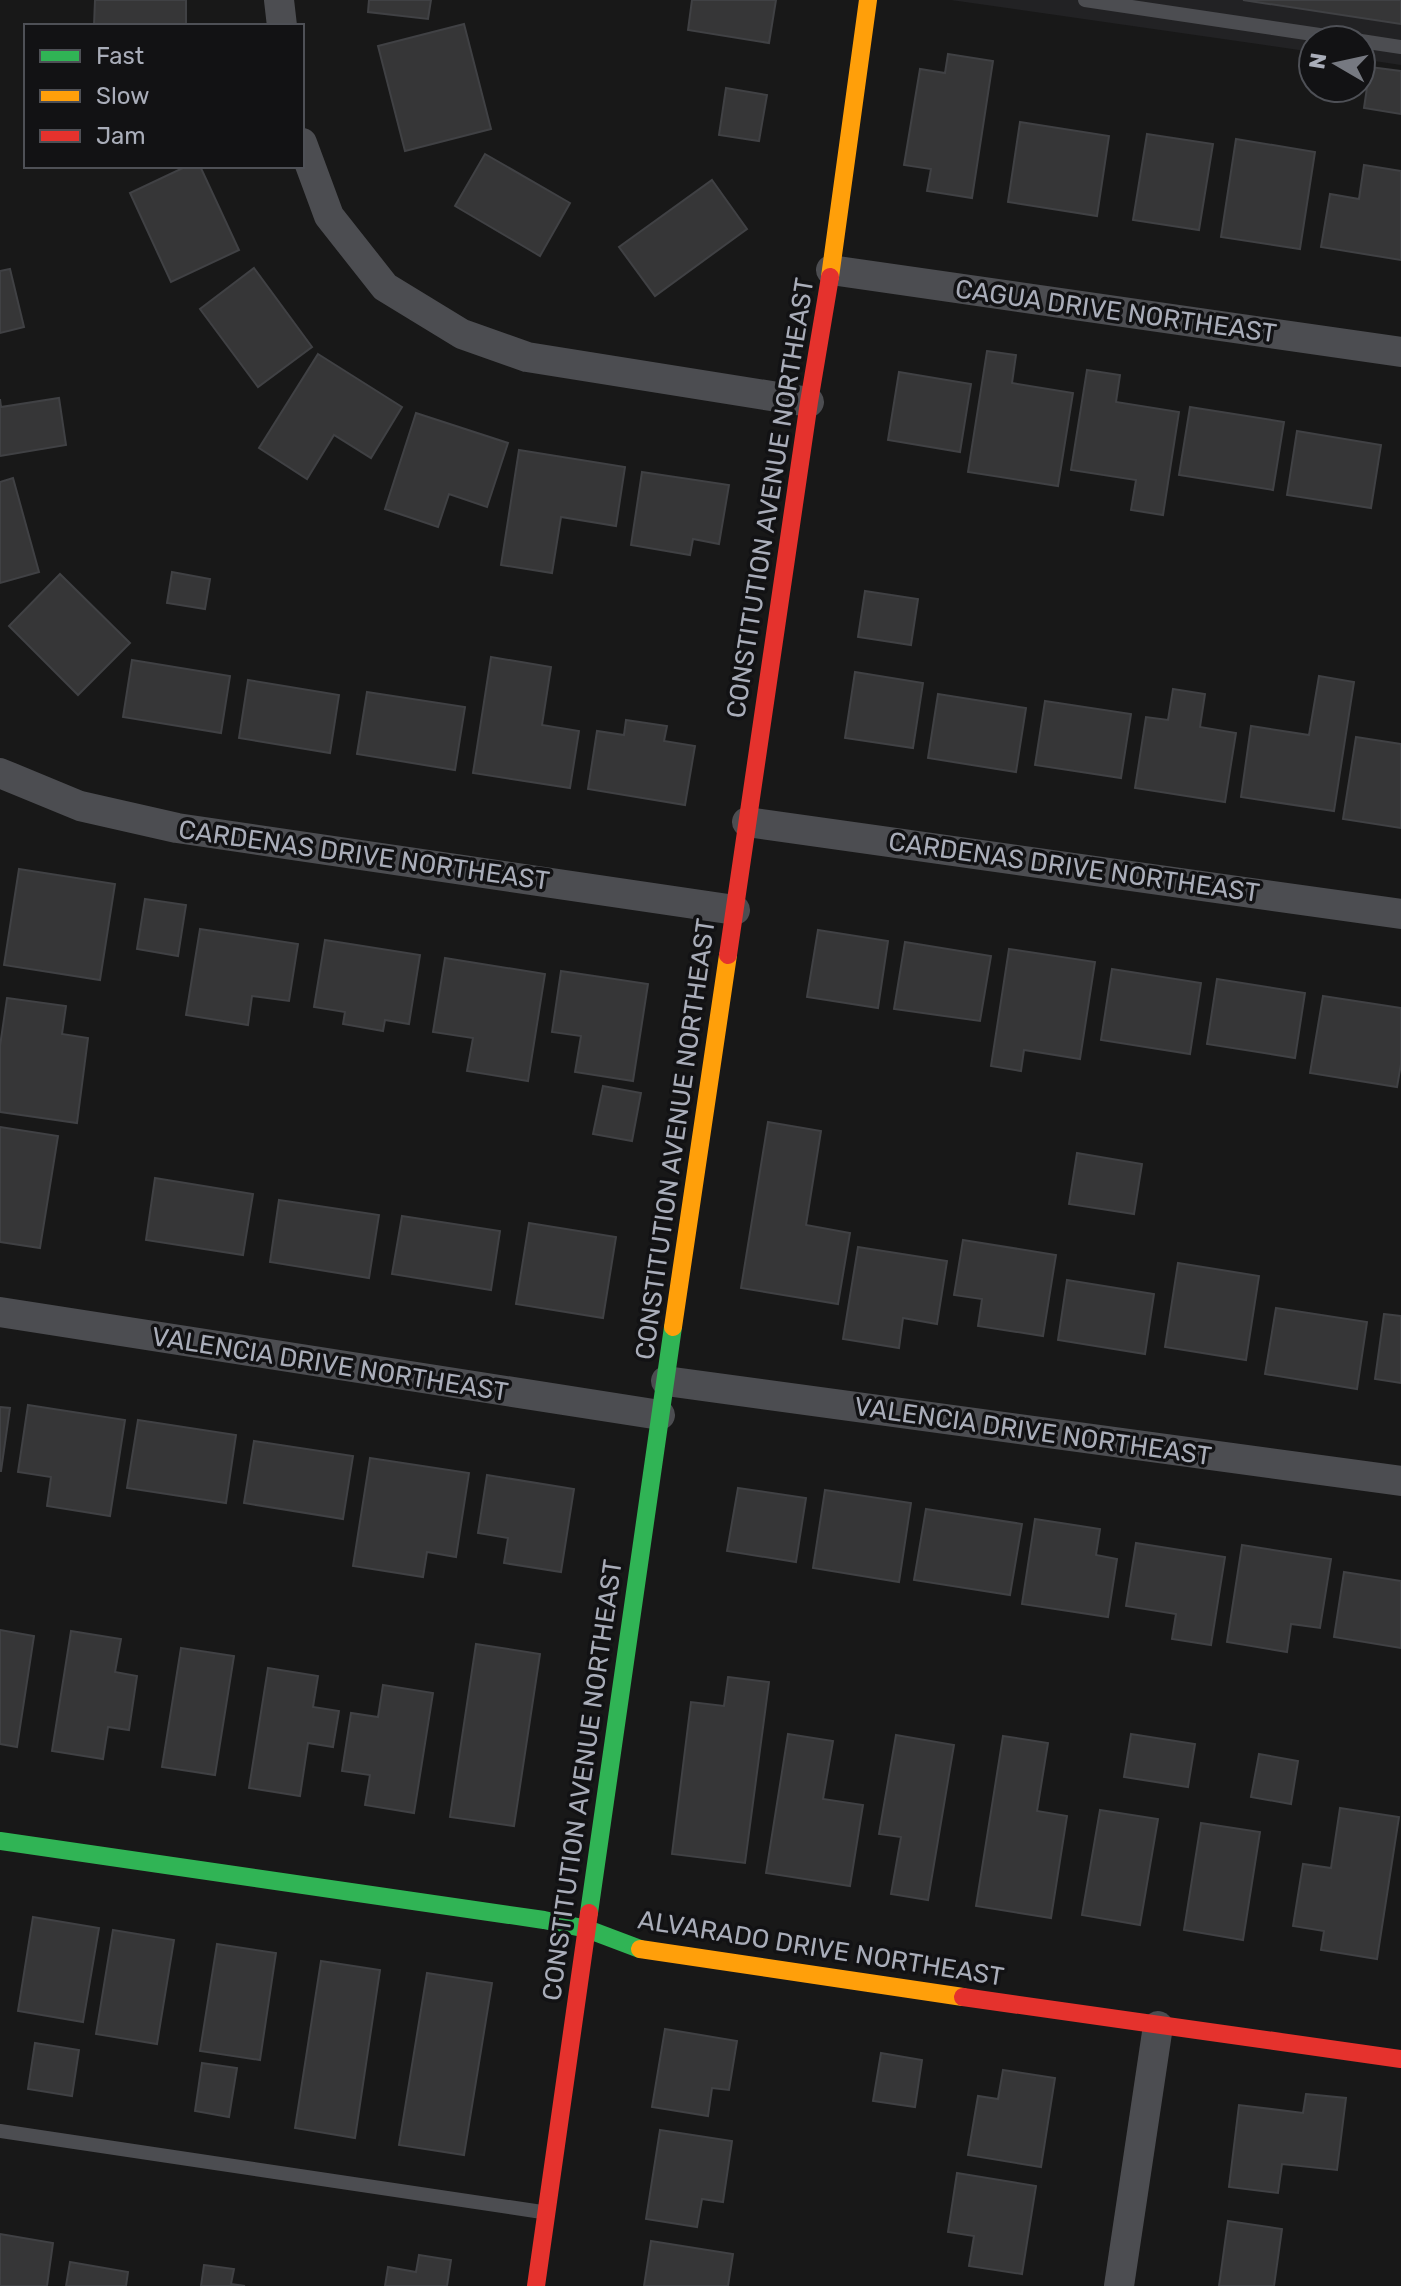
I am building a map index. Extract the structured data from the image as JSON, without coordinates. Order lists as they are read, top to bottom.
{
  "streets": {
    "street": [
      "CAGUA DRIVE NORTHEAST",
      "CONSTITUTION AVENUE NORTHEAST",
      "CARDENAS DRIVE NORTHEAST",
      "VALENCIA DRIVE NORTHEAST",
      "ALVARADO DRIVE NORTHEAST"
    ]
  },
  "crossings": [
    ["CAGUA DRIVE NORTHEAST", "CONSTITUTION AVENUE NORTHEAST"],
    ["CONSTITUTION AVENUE NORTHEAST", "CARDENAS DRIVE NORTHEAST"],
    ["CONSTITUTION AVENUE NORTHEAST", "VALENCIA DRIVE NORTHEAST"],
    ["CONSTITUTION AVENUE NORTHEAST", "ALVARADO DRIVE NORTHEAST"]
  ],
  "legend": ["Fast", "Slow", "Jam"],
  "north": "left"
}
